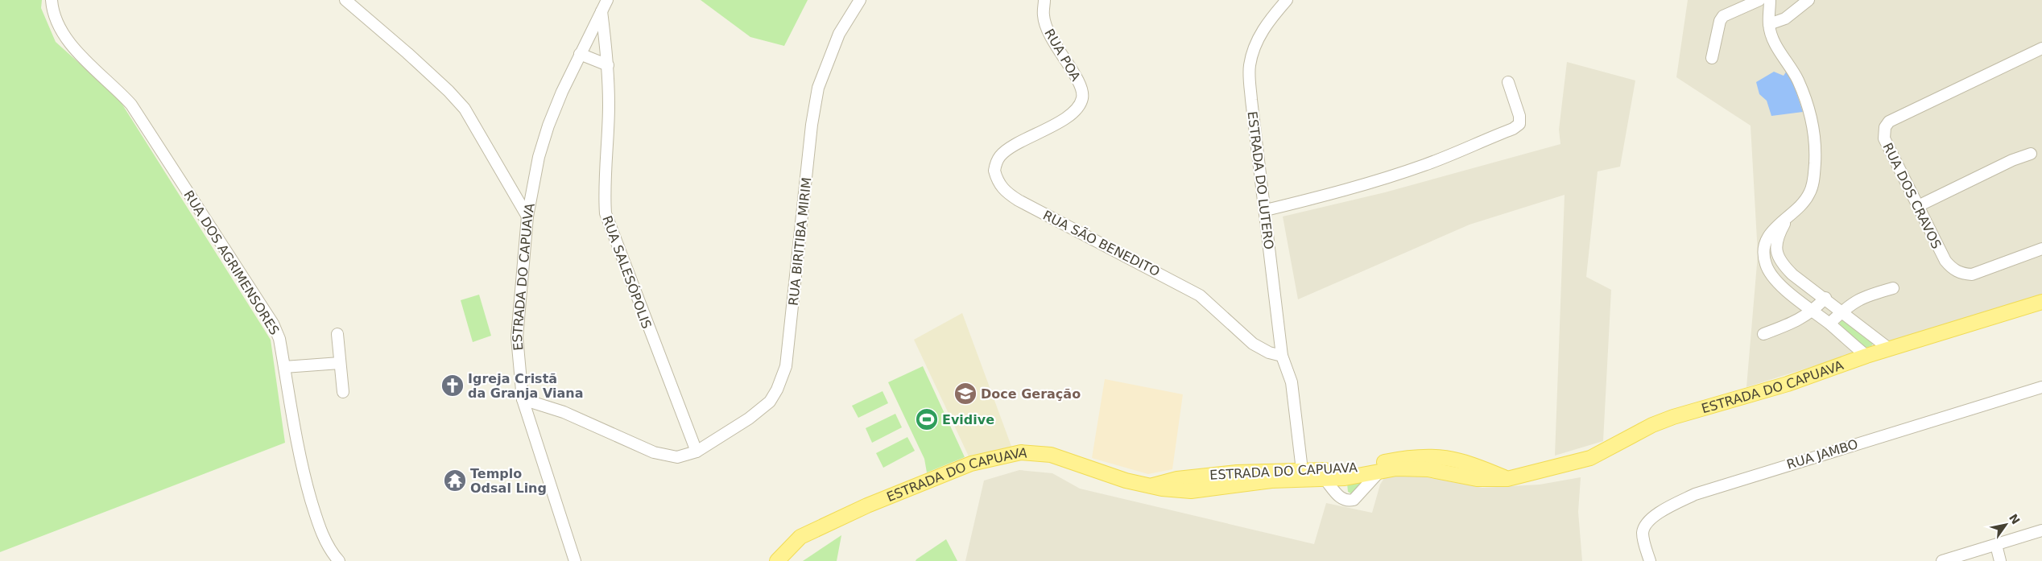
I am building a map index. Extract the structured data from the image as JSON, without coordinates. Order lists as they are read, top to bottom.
{
  "streets": {
    "main road": ["ESTRADA DO CAPUAVA"],
    "street": [
      "RUA POA",
      "ESTRADA DO LUTERO",
      "RUA DOS CRAVOS",
      "RUA BIRITIBA MIRIM",
      "RUA SÃO BENEDITO",
      "RUA DOS AGRIMENSORES",
      "RUA SALESÓPOLIS",
      "RUA JAMBO"
    ]
  },
  "crossings": [
    ["RUA POA", "RUA SÃO BENEDITO"],
    ["ESTRADA DO LUTERO", "RUA SÃO BENEDITO"],
    ["ESTRADA DO LUTERO", "ESTRADA DO CAPUAVA"],
    ["RUA BIRITIBA MIRIM", "RUA SALESÓPOLIS"],
    ["RUA BIRITIBA MIRIM", "ESTRADA DO CAPUAVA"],
    ["RUA SALESÓPOLIS", "ESTRADA DO CAPUAVA"]
  ],
  "places": {
    "church": ["Igreja Cristã da Granja Viana"],
    "school or university": ["Doce Geração"],
    "sports": ["Evidive"],
    "temple": ["Templo Odsal Ling"]
  },
  "north": "top right"
}
